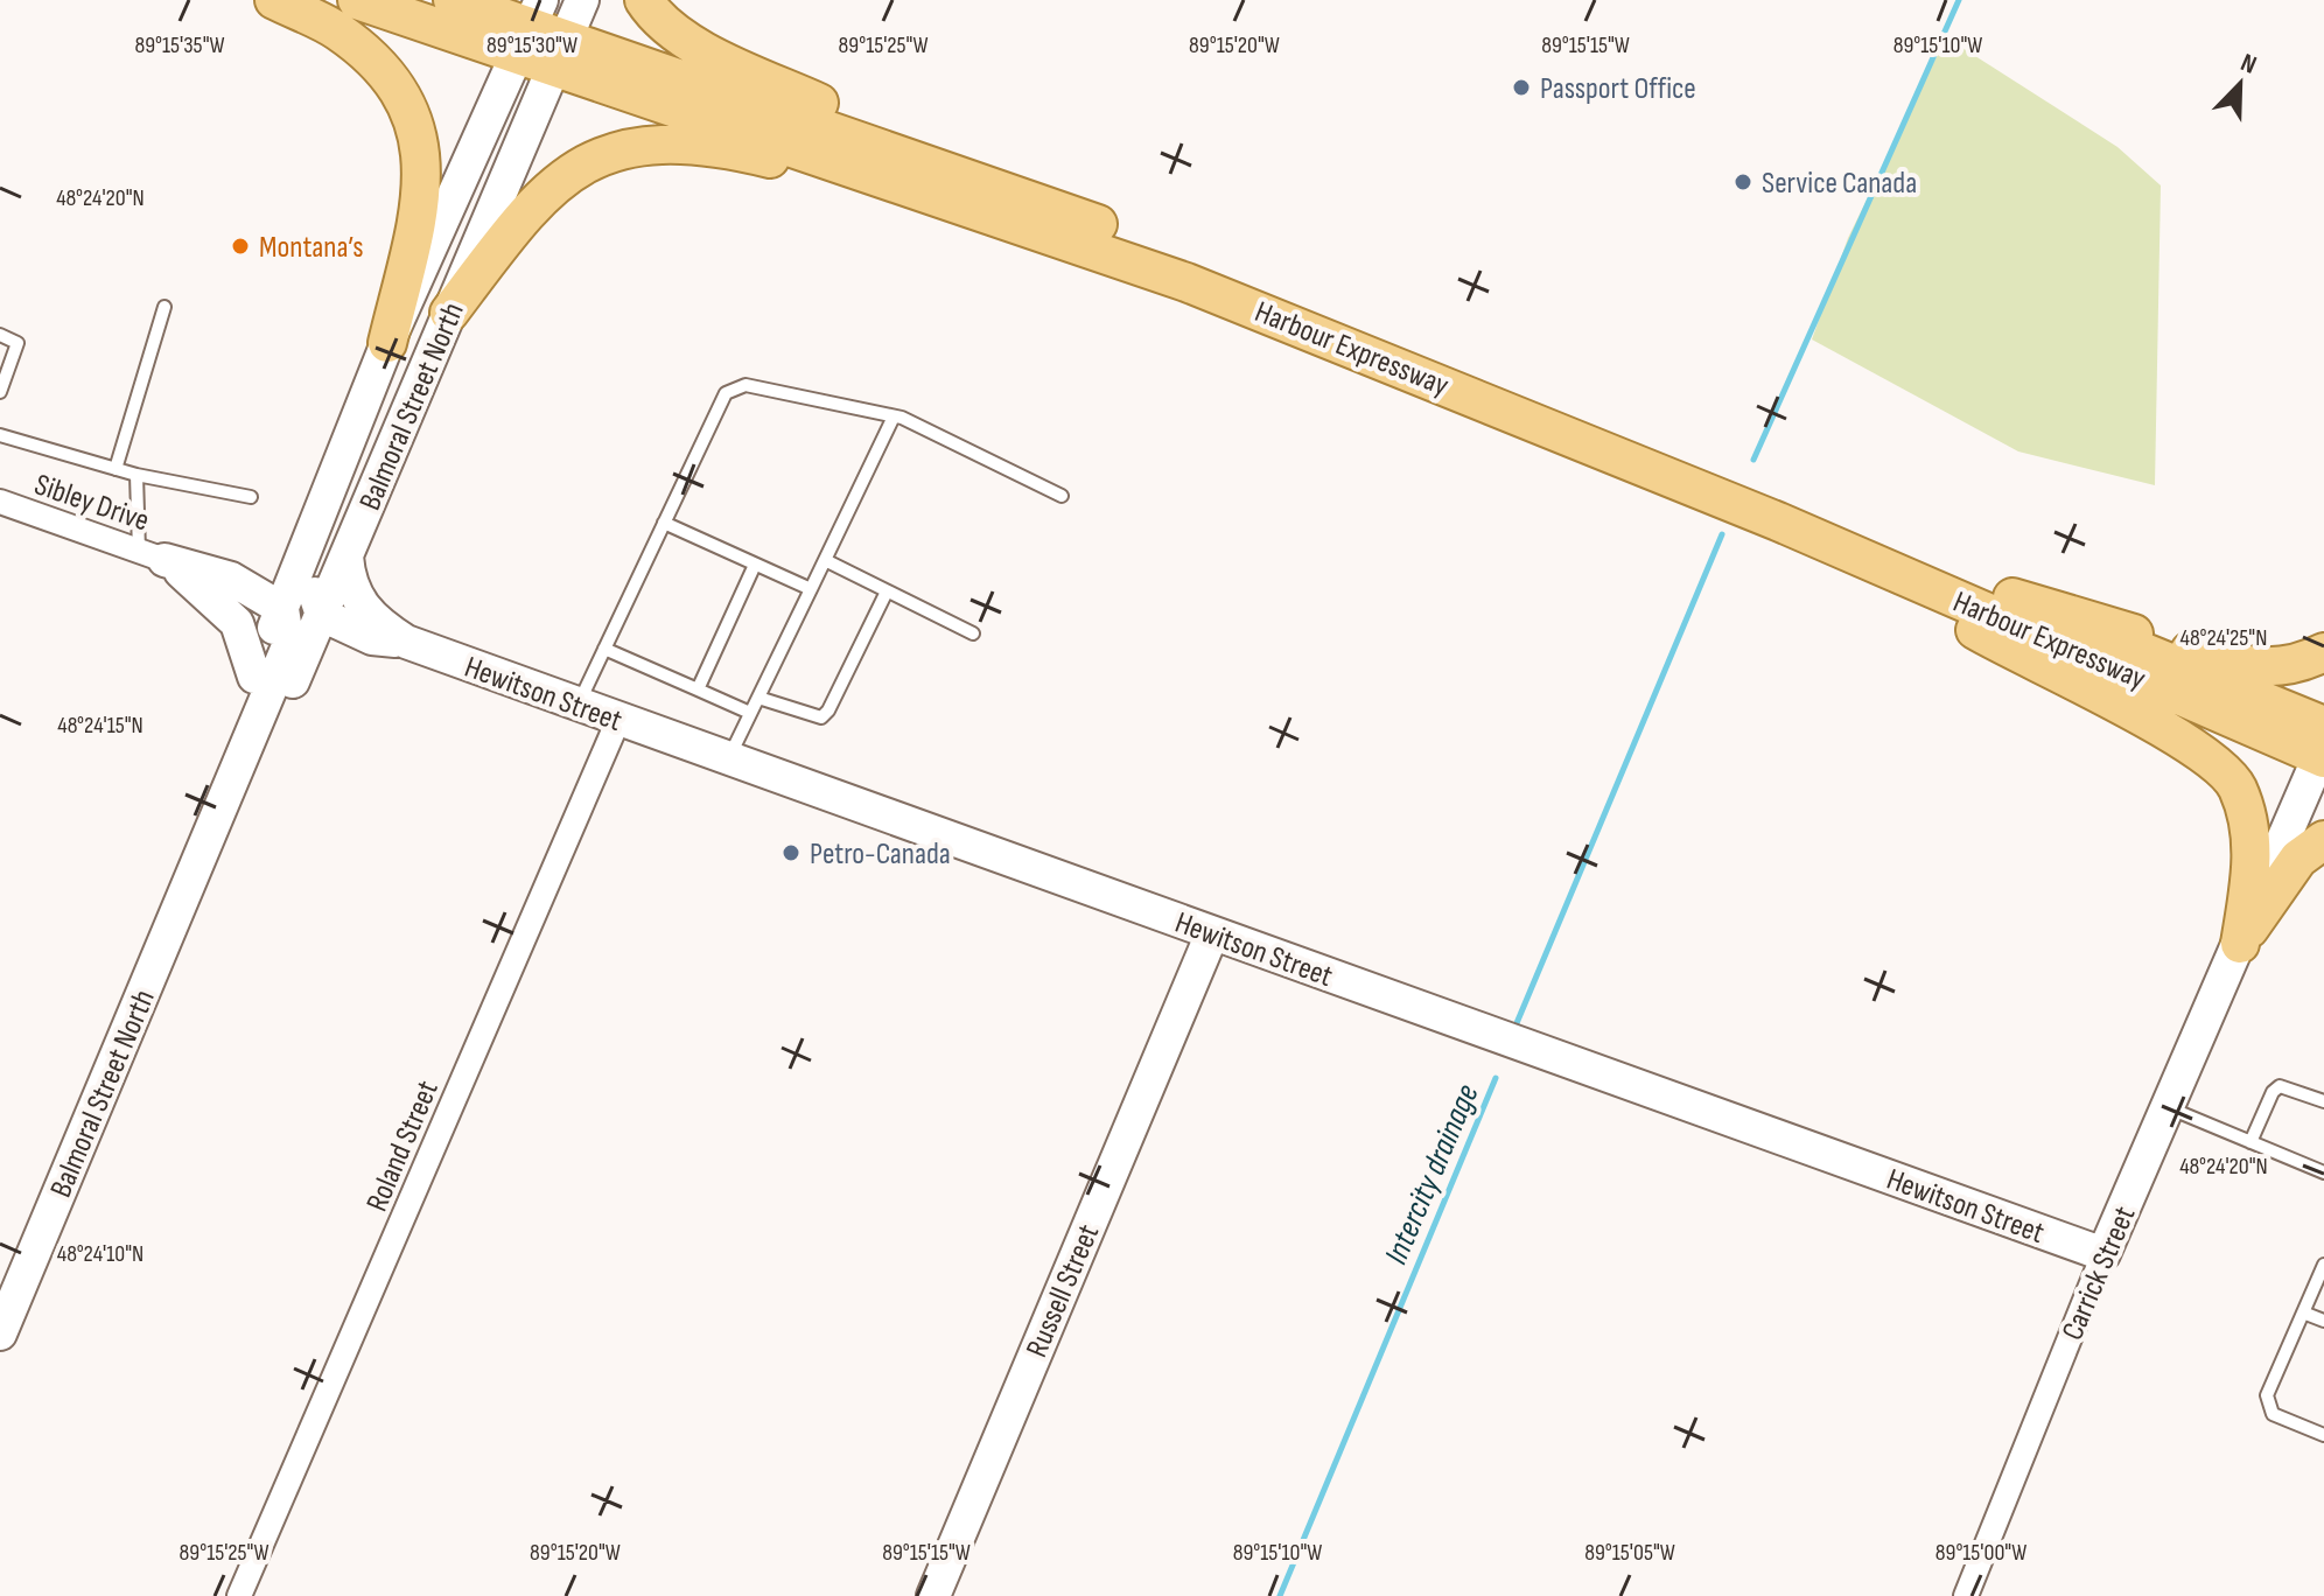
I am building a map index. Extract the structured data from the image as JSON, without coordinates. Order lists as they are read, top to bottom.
{
  "streets": {
    "main road": [
      "Harbour Expressway",
      "Balmoral Street North",
      "Hewitson Street",
      "Carrick Street",
      "Russell Street"
    ],
    "street": ["Sibley Drive", "Roland Street"]
  },
  "crossings": [
    ["Harbour Expressway", "Balmoral Street North"],
    ["Harbour Expressway", "Carrick Street"],
    ["Hewitson Street", "Roland Street"],
    ["Hewitson Street", "Carrick Street"],
    ["Hewitson Street", "Russell Street"]
  ],
  "water": ["Intercity drainage"],
  "places": [
    "Passport Office",
    "Service Canada",
    "Montana’s",
    "Petro-Canada"
  ],
  "north": "top right",
  "coordinates": [
    "89°15'35\"W",
    "89°15'30\"W",
    "89°15'25\"W",
    "89°15'20\"W",
    "89°15'15\"W",
    "89°15'10\"W",
    "48°24'20\"N",
    "48°24'25\"N",
    "48°24'15\"N",
    "48°24'10\"N",
    "89°15'05\"W",
    "89°15'00\"W"
  ]
}
